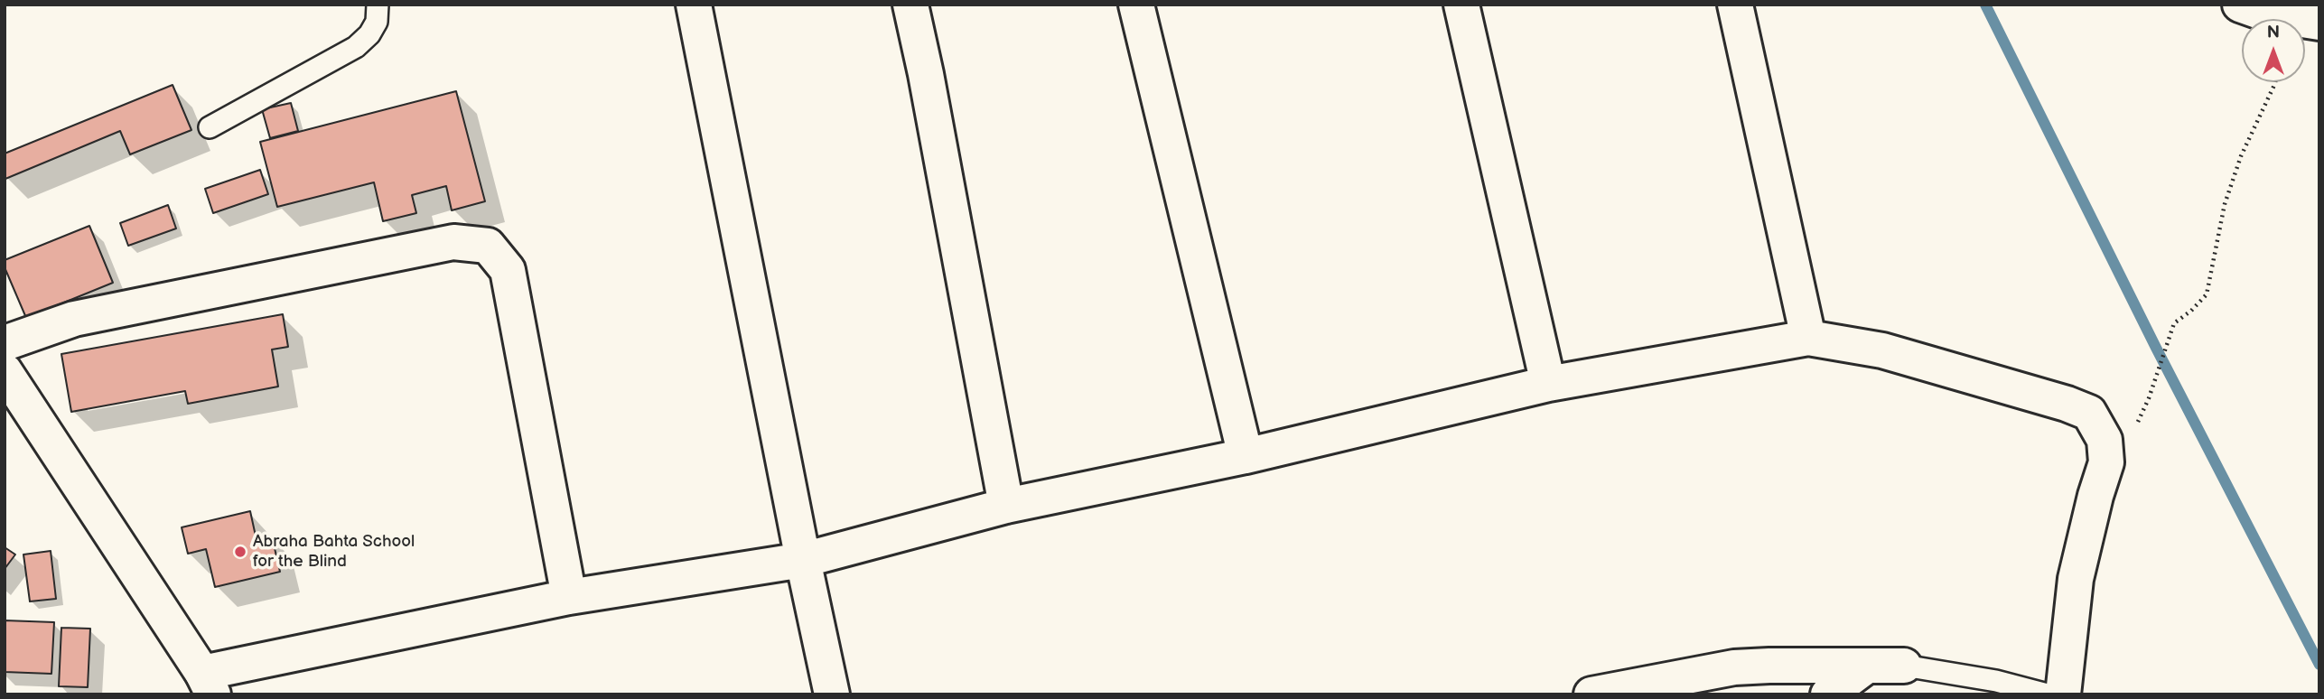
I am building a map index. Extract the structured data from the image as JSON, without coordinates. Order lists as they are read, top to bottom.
{
  "places": ["Abraha Bahta School for the Blind"],
  "north": "top"
}
